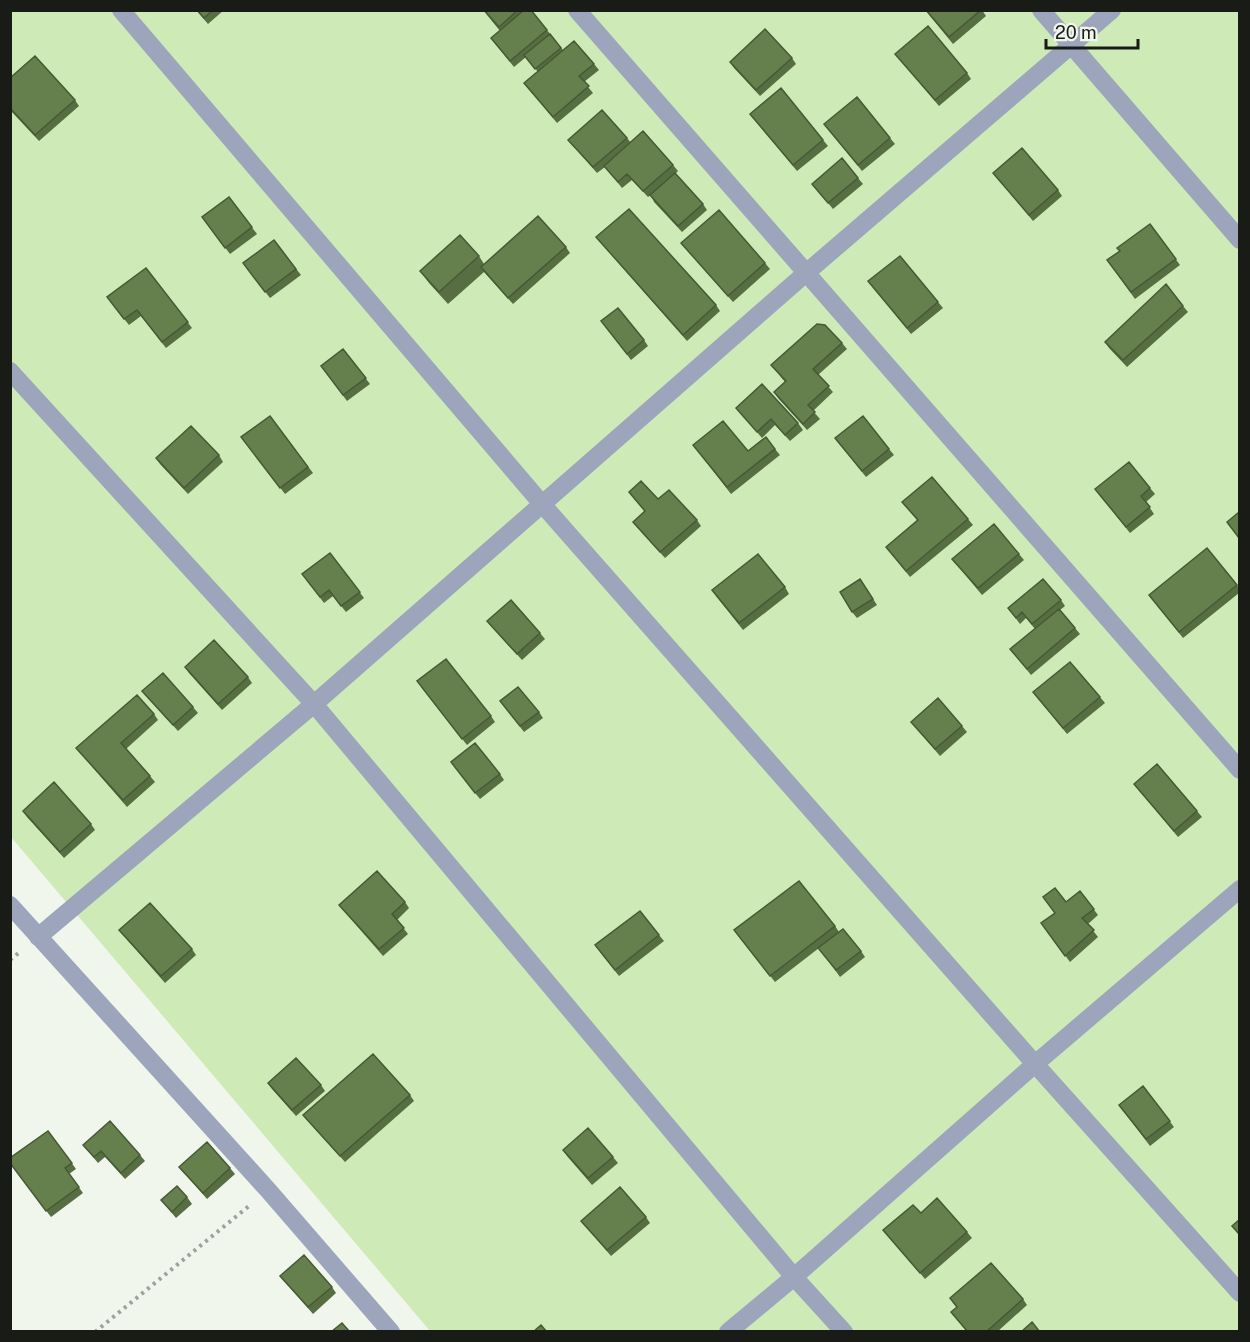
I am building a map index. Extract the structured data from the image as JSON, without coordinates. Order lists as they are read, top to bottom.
{
  "scale_bar": "20 m"
}
